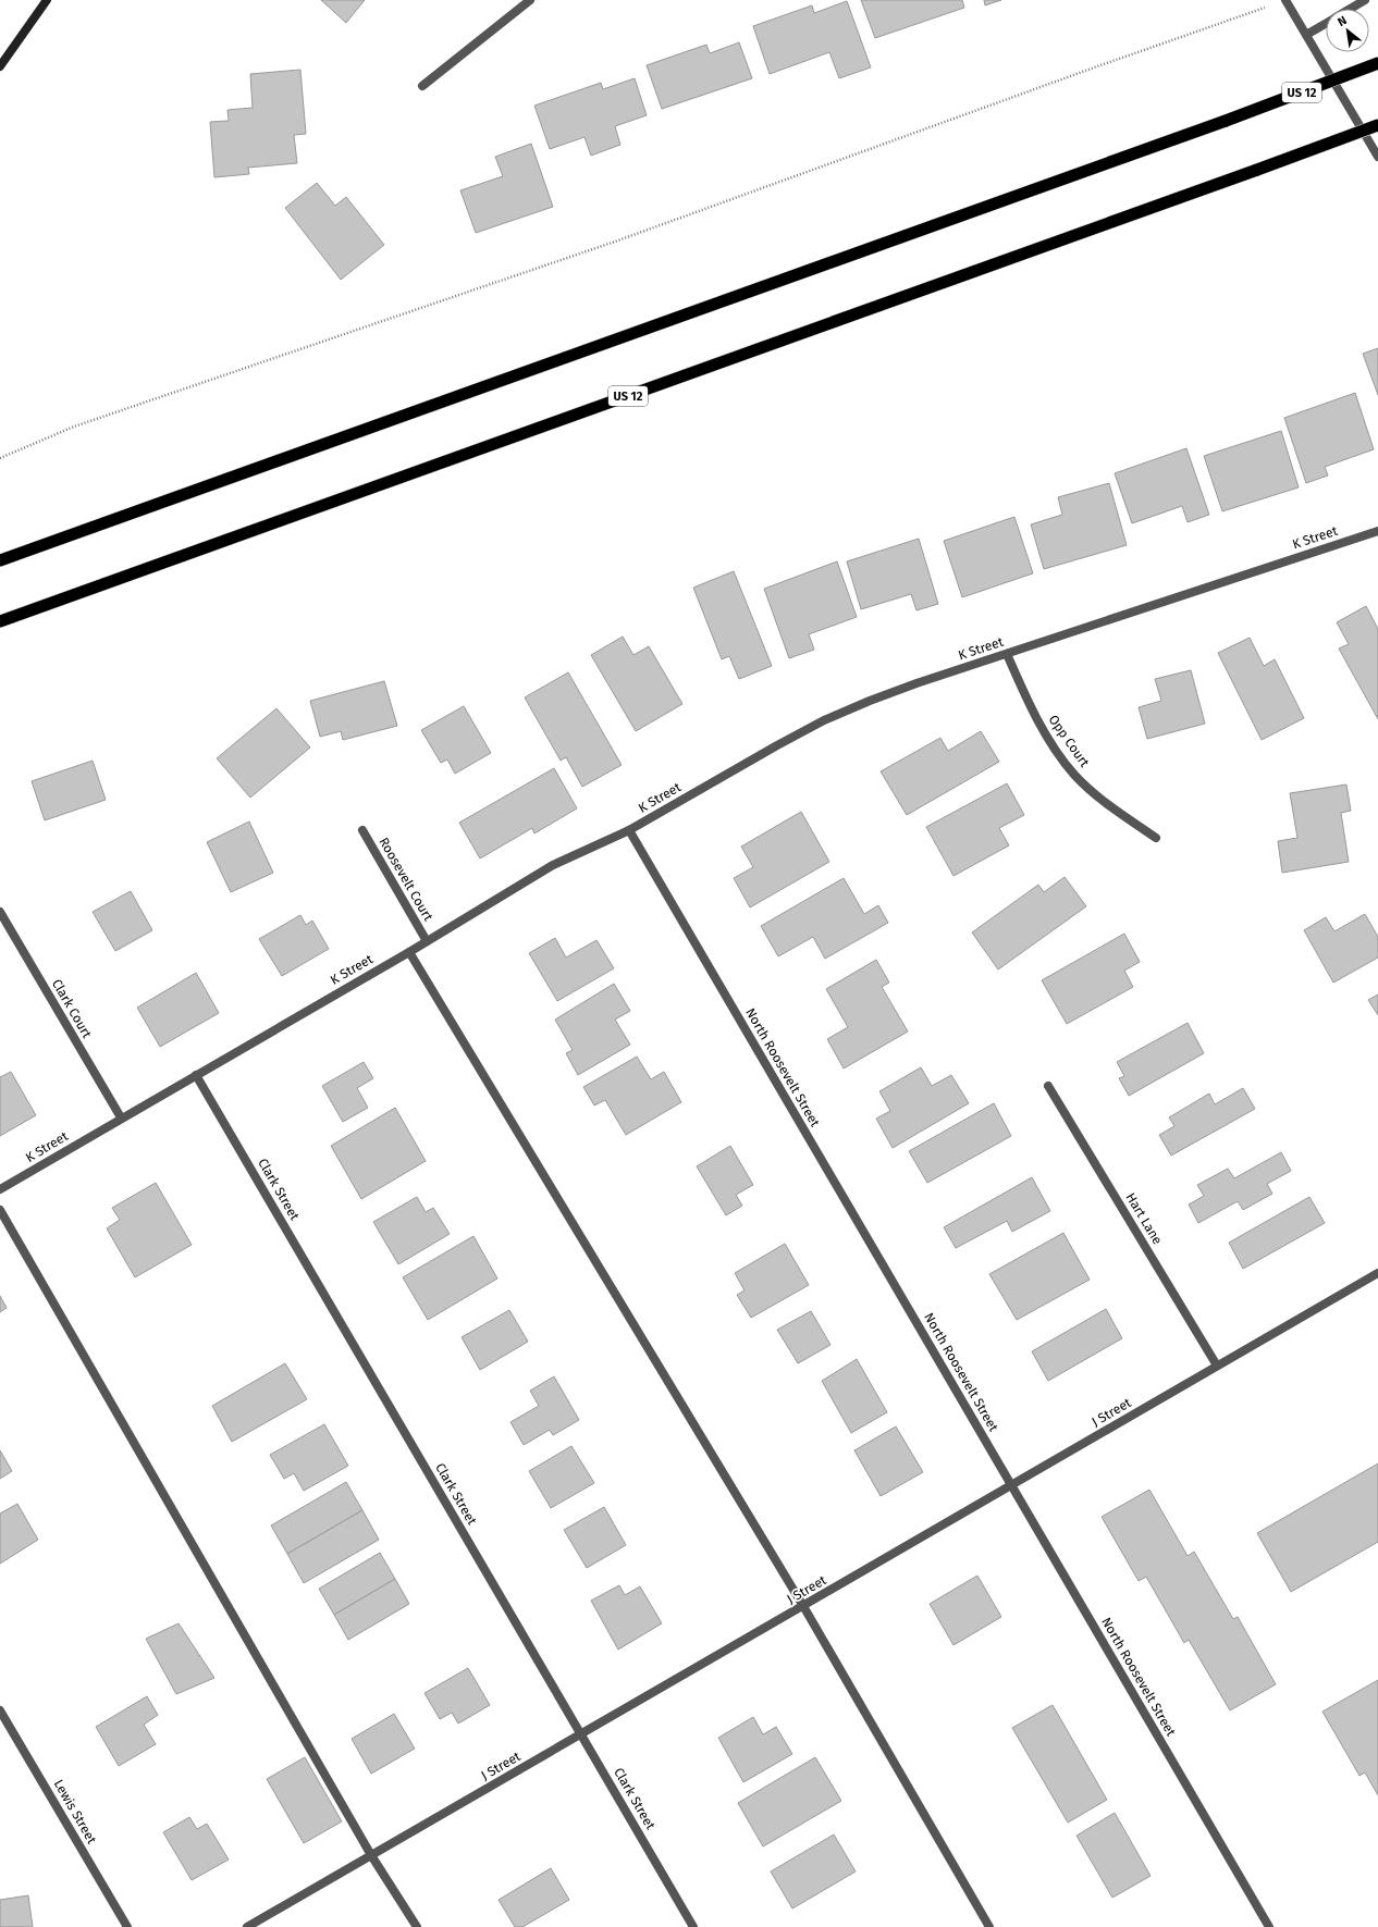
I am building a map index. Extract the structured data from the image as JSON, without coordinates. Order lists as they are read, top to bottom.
{
  "streets": {
    "highway": ["US 12"],
    "street": [
      "K Street",
      "Opp Court",
      "Roosevelt Court",
      "Clark Court",
      "North Roosevelt Street",
      "Clark Street",
      "Hart Lane",
      "J Street",
      "Lewis Street"
    ]
  },
  "crossings": [
    ["K Street", "Opp Court"],
    ["K Street", "Roosevelt Court"],
    ["K Street", "Clark Court"],
    ["K Street", "North Roosevelt Street"],
    ["K Street", "Clark Street"],
    ["North Roosevelt Street", "J Street"],
    ["Clark Street", "J Street"],
    ["Hart Lane", "J Street"]
  ],
  "north": "top left"
}
